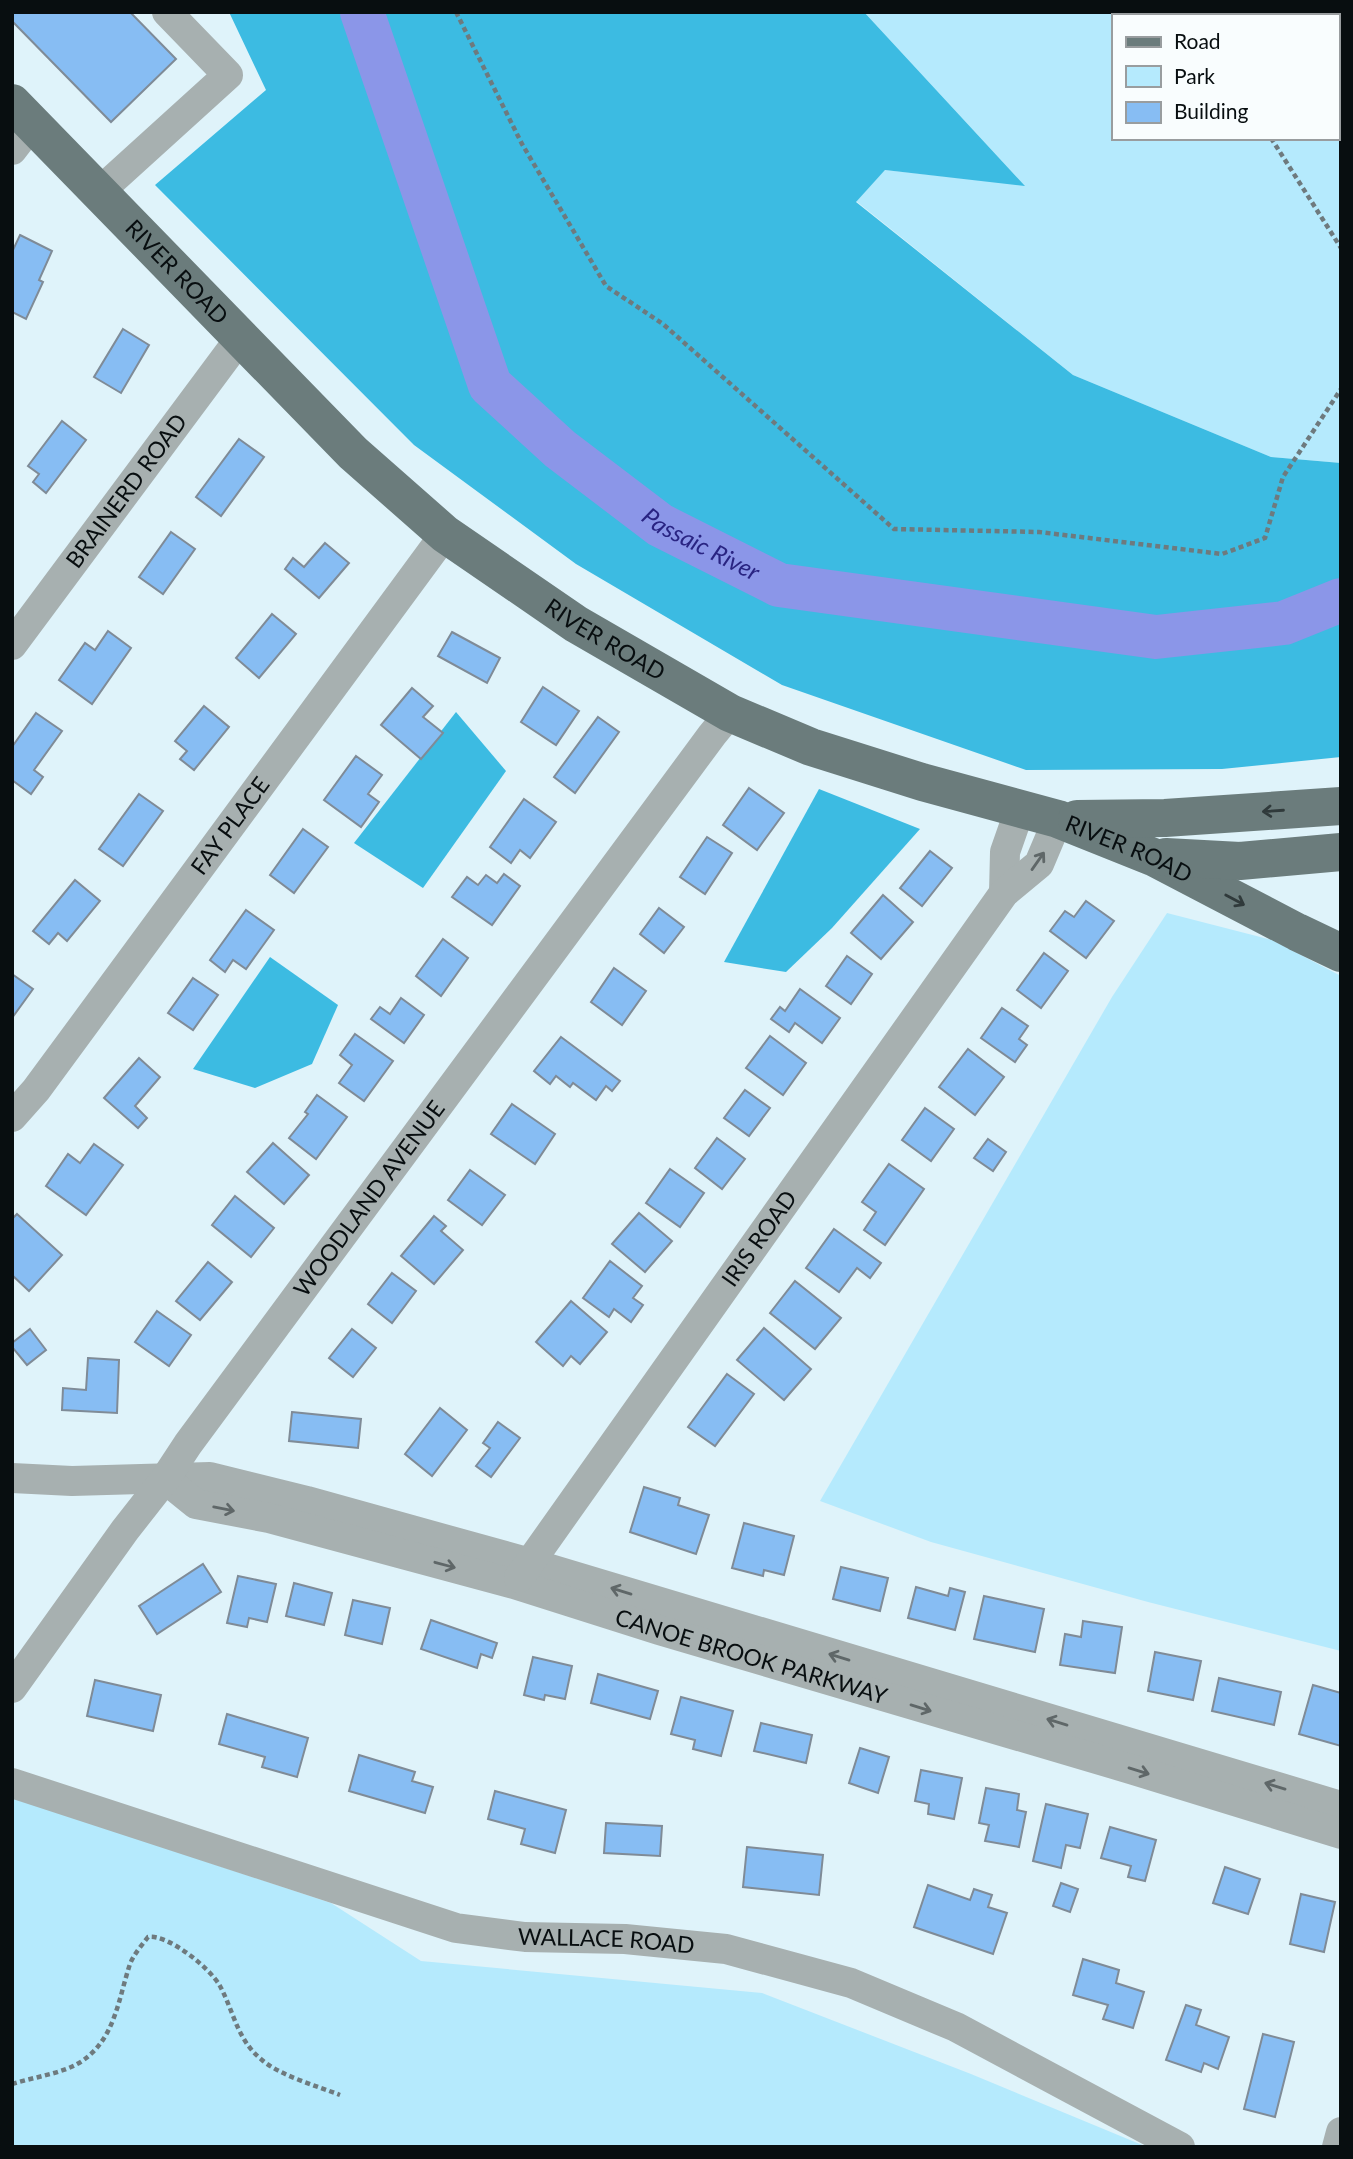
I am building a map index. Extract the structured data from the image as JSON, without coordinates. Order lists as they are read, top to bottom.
{
  "streets": {
    "main road": ["RIVER ROAD"],
    "street": [
      "BRAINERD ROAD",
      "FAY PLACE",
      "WOODLAND AVENUE",
      "IRIS ROAD",
      "CANOE BROOK PARKWAY",
      "WALLACE ROAD"
    ]
  },
  "crossings": [
    ["RIVER ROAD", "BRAINERD ROAD"],
    ["RIVER ROAD", "FAY PLACE"],
    ["RIVER ROAD", "WOODLAND AVENUE"],
    ["RIVER ROAD", "IRIS ROAD"],
    ["WOODLAND AVENUE", "CANOE BROOK PARKWAY"],
    ["IRIS ROAD", "CANOE BROOK PARKWAY"]
  ],
  "water": ["Passaic River"],
  "legend": ["Road", "Park", "Building"]
}
